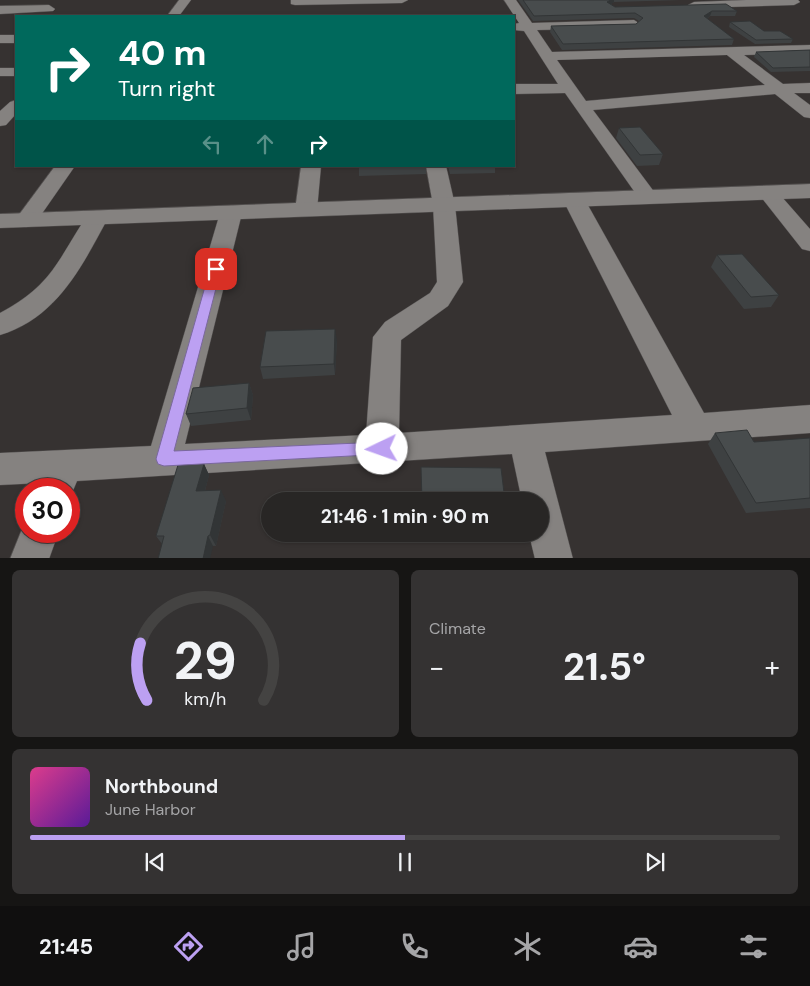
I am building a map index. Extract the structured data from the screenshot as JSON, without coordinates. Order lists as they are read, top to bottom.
{
  "page": {
    "turn": ["40 m", "Turn right"],
    "limit": "30",
    "trip": "21:46 · 1 min · 90 m",
    "tile": "Climate",
    "heat": ["−", "21.5°", "+"],
    "song": ["Northbound", "June Harbor"],
    "tabs": "21:45",
    "gauge": ["29", "km/h"]
  }
}
